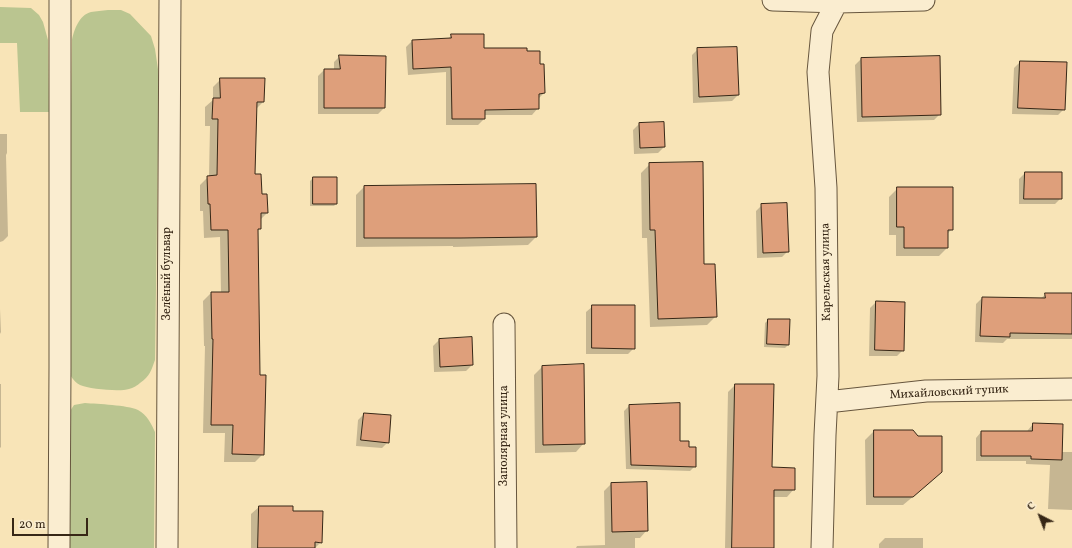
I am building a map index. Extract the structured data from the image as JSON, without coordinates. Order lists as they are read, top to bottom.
{
  "streets": {
    "street": [
      "Карельская улица",
      "Зелёный бульвар",
      "Михайловский тупик",
      "Заполярная улица"
    ]
  },
  "crossings": [
    ["Карельская улица", "Михайловский тупик"]
  ],
  "scale_bar": "20 m",
  "north": "top left"
}
